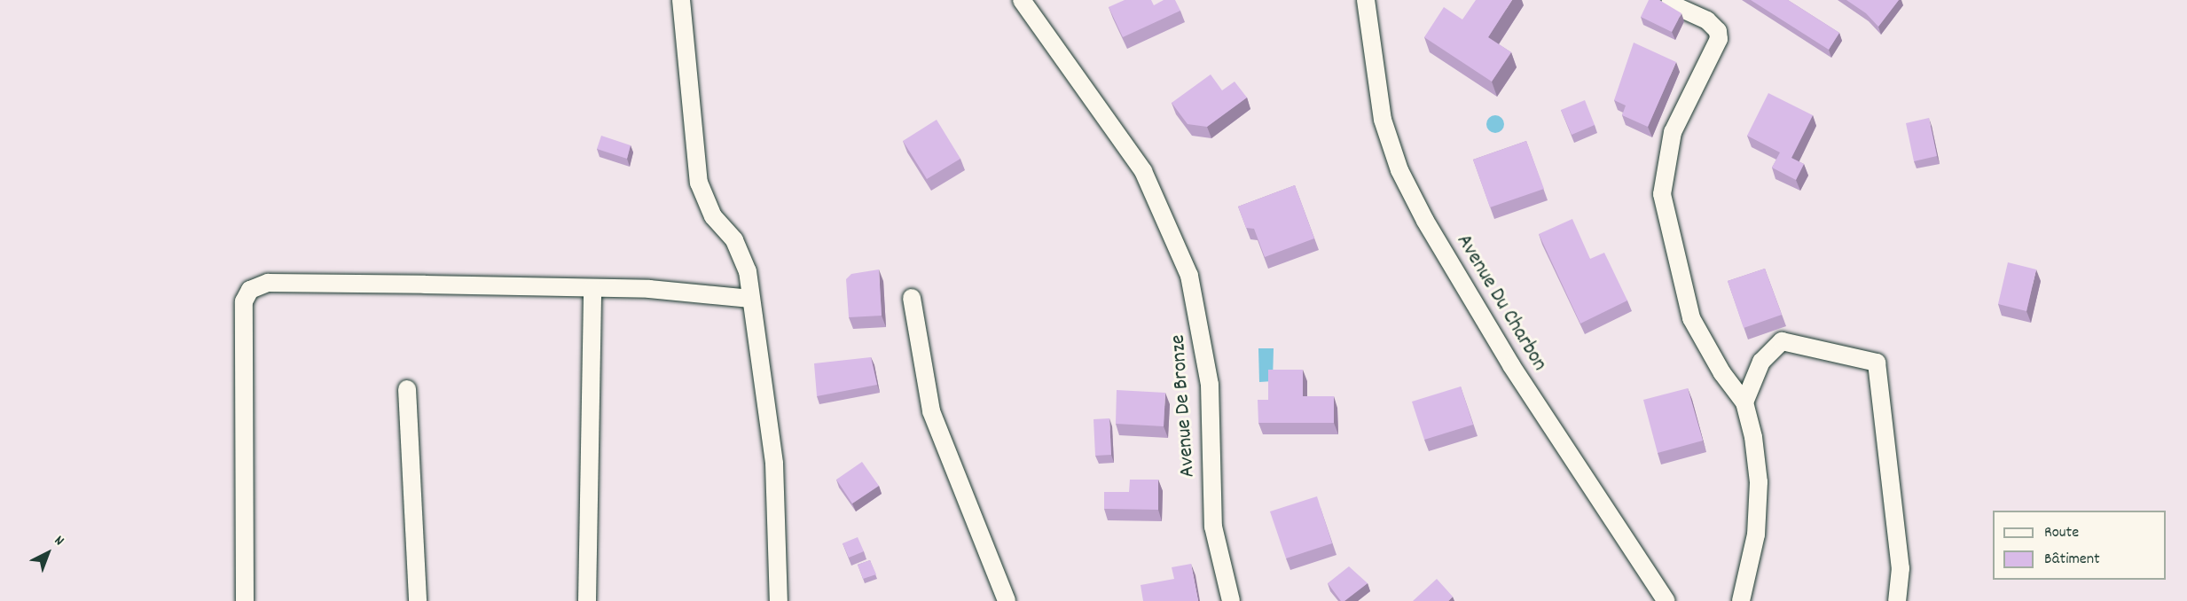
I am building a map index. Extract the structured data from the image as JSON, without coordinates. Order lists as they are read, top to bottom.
{
  "streets": {
    "street": ["Avenue Du Charbon", "Avenue De Bronze"]
  },
  "legend": ["Route", "Bâtiment"],
  "north": "top right"
}
